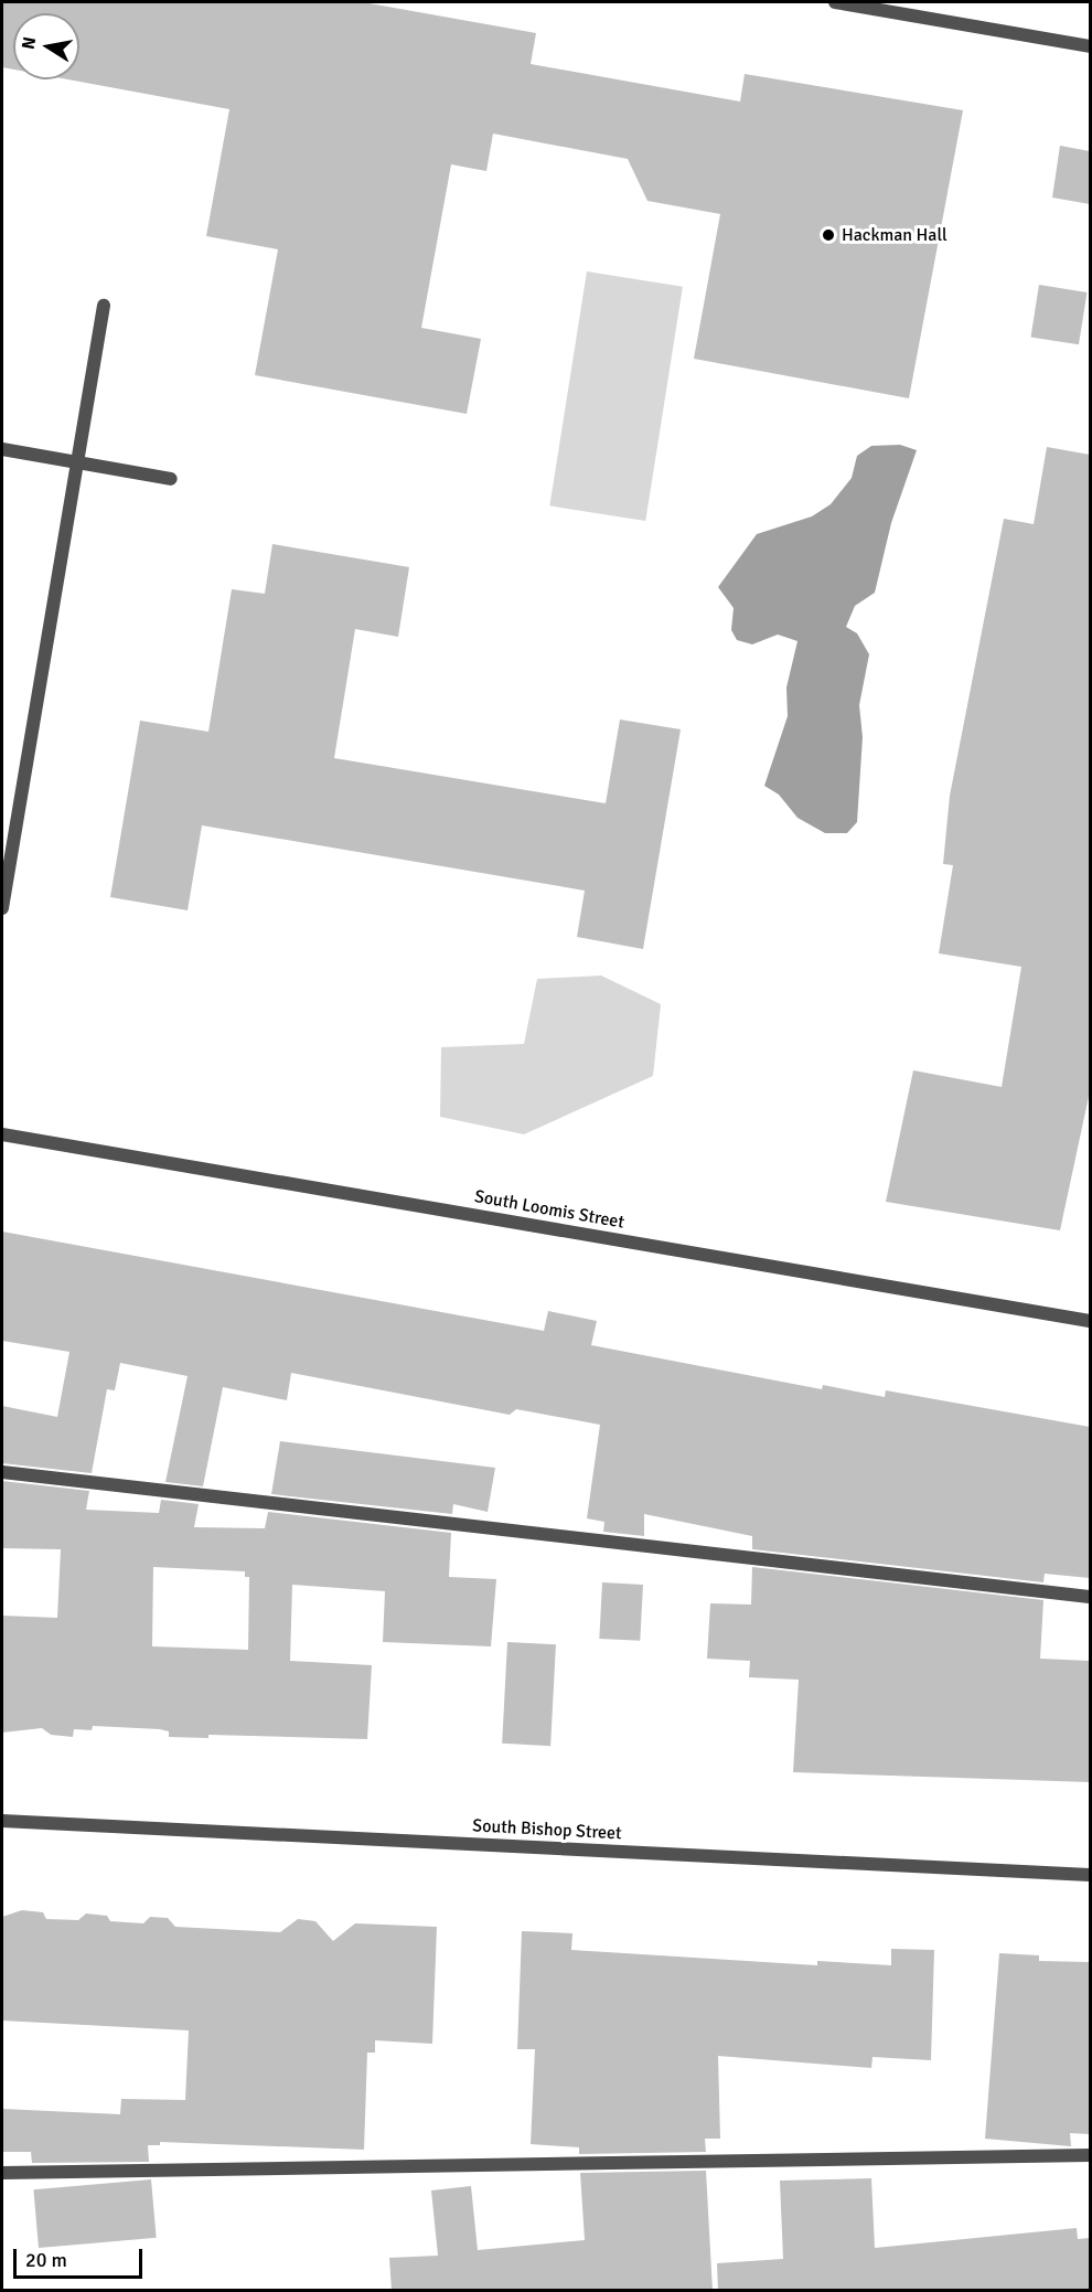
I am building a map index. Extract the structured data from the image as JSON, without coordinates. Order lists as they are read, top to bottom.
{
  "streets": {
    "street": ["South Loomis Street", "South Bishop Street"]
  },
  "places": ["Hackman Hall"],
  "scale_bar": "20 m",
  "north": "left"
}
